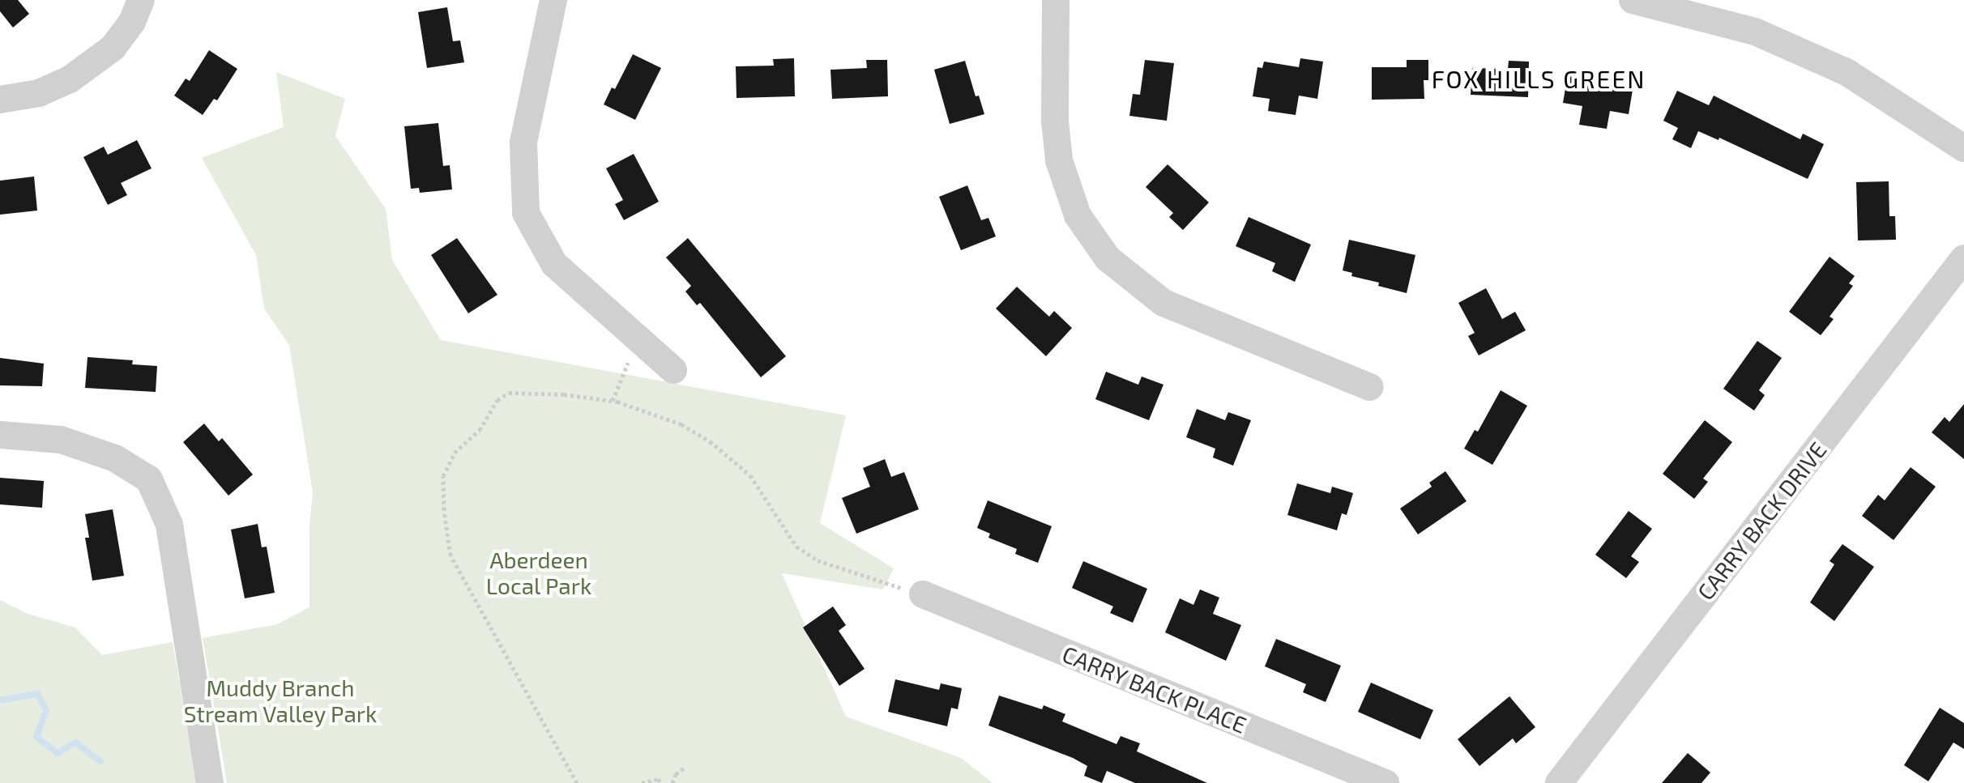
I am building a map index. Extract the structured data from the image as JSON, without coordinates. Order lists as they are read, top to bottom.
{
  "streets": {
    "street": ["CARRY BACK DRIVE", "CARRY BACK PLACE"]
  },
  "districts": ["FOX HILLS GREEN"],
  "parks": ["Aberdeen Local Park", "Muddy Branch Stream Valley Park"]
}
